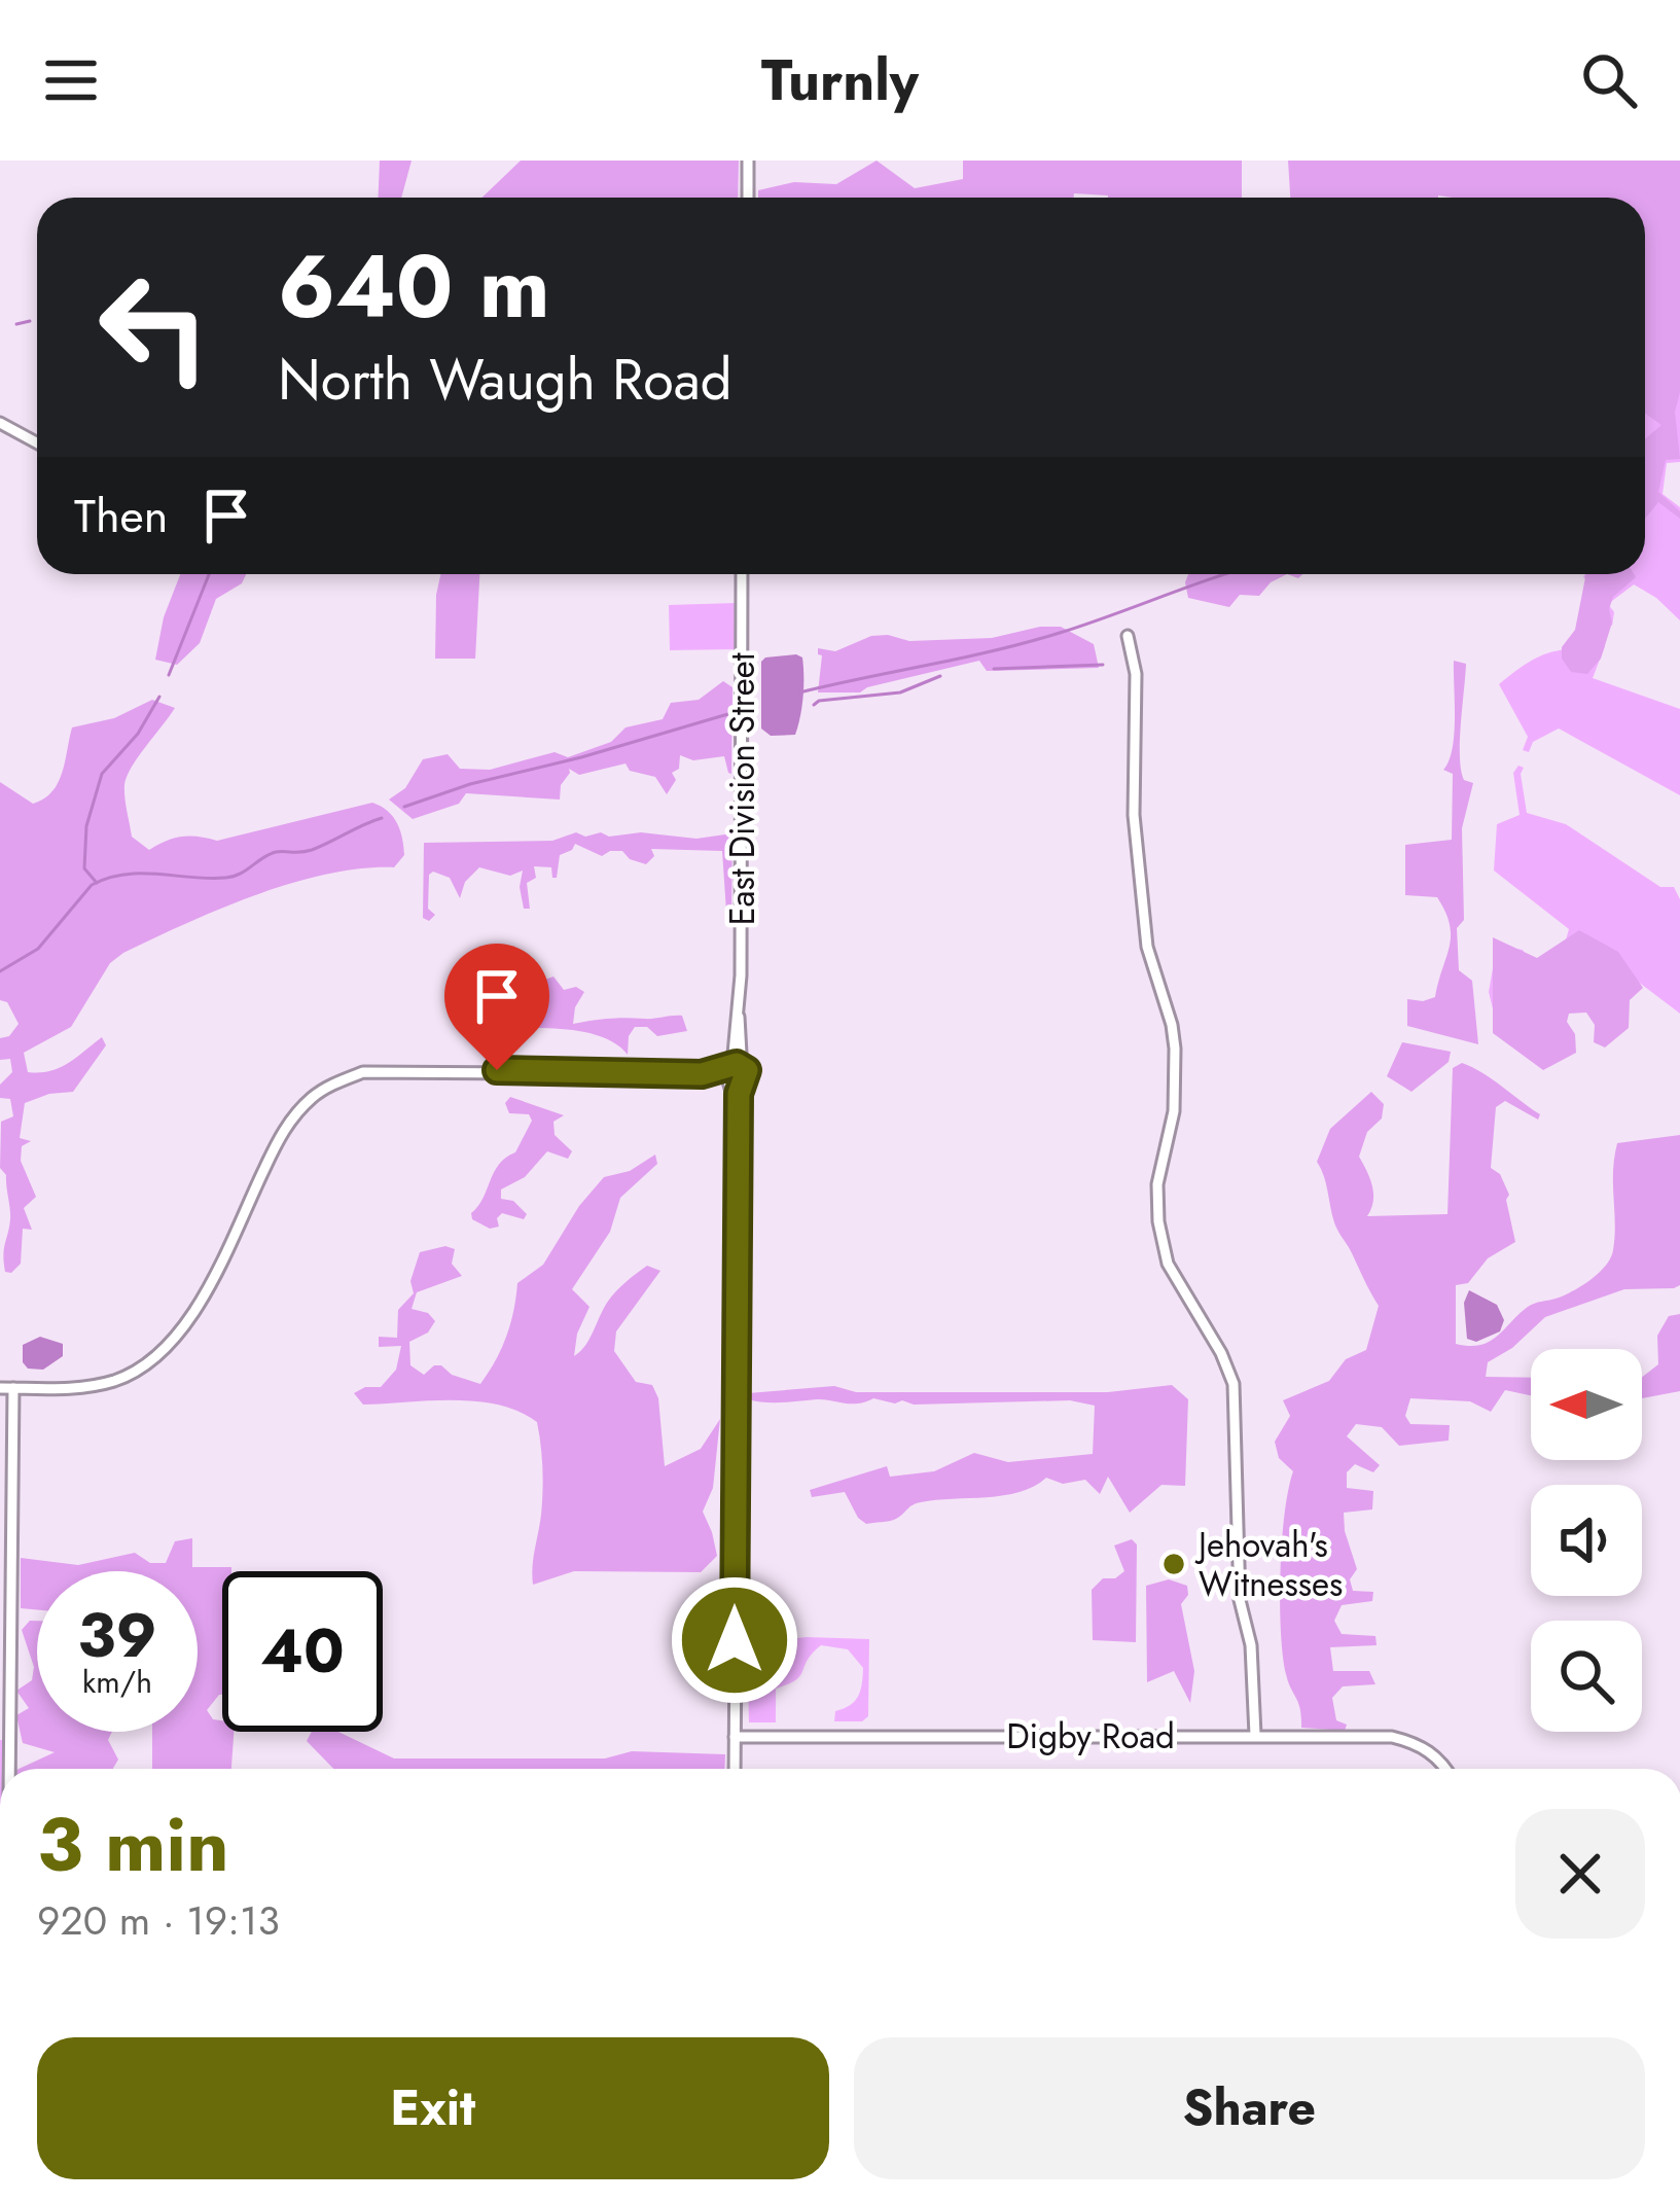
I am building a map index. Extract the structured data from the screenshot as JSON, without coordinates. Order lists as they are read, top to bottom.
{
  "streets": {
    "street": ["East Division Street", "Digby Road"]
  },
  "places": ["Jehovah's Witnesses"],
  "north": "left",
  "page": {
    "header": "Turnly",
    "turn": ["640 m", "North Waugh Road"],
    "then": "Then",
    "speed": "39 km/h",
    "limit": "40",
    "heading": ["3 min", "920 m · 19:13"],
    "buttons": ["Exit", "Share"]
  }
}
